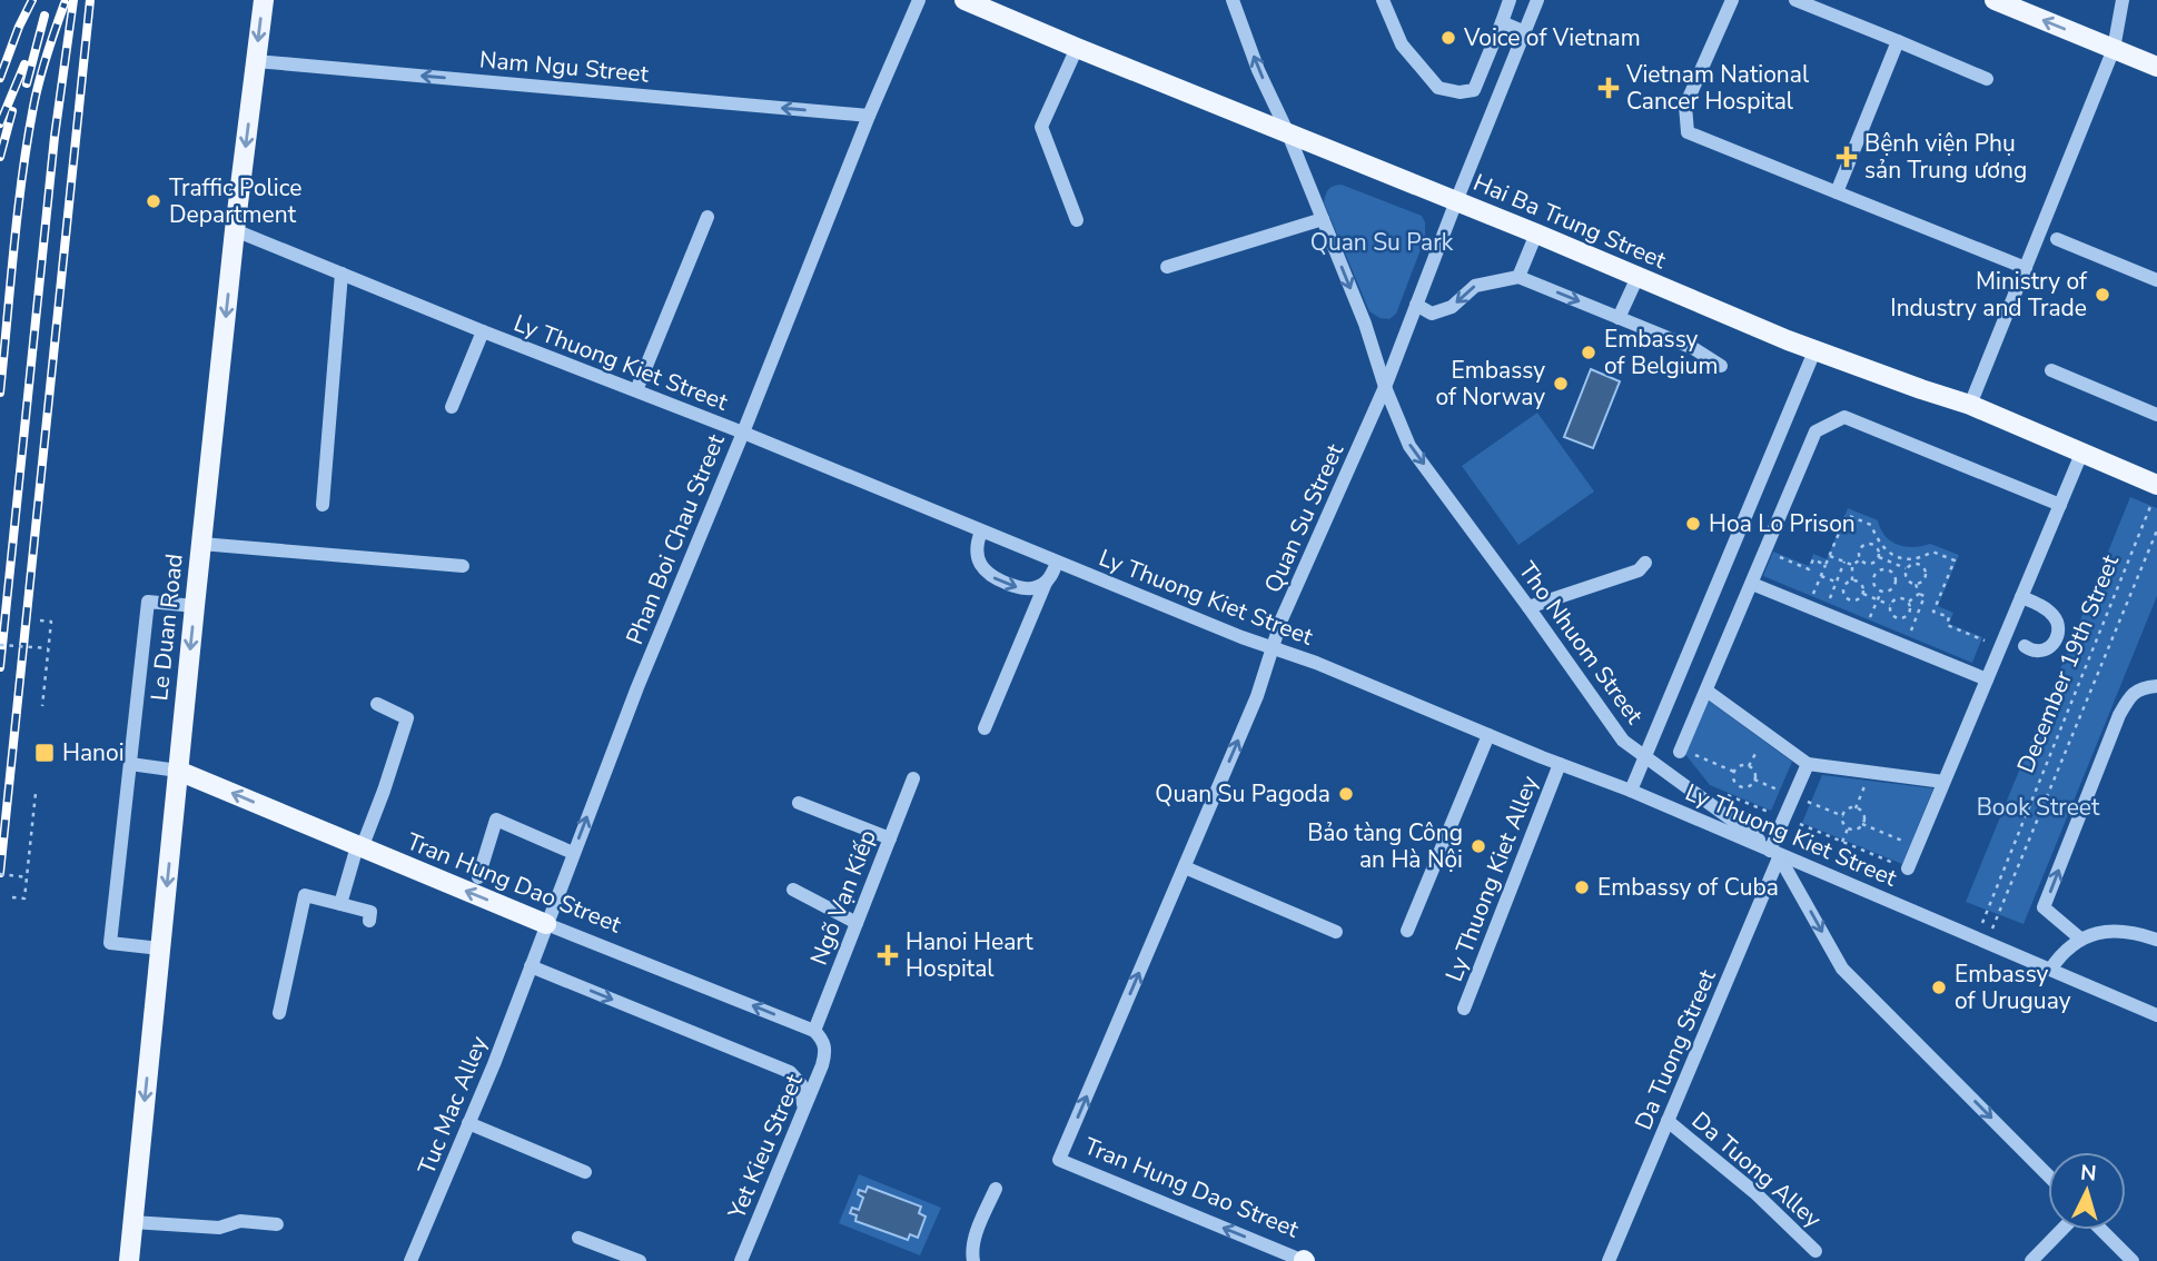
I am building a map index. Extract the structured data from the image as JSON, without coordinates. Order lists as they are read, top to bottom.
{
  "streets": {
    "main road": ["Hai Ba Trung Street", "Le Duan Road", "Tran Hung Dao Street"],
    "street": [
      "Nam Ngu Street",
      "Ly Thuong Kiet Street",
      "Quan Su Street",
      "Phan Boi Chau Street",
      "Tho Nhuom Street",
      "Ly Thuong Kiet Alley",
      "Ngõ Vạn Kiếp",
      "Da Tuong Street",
      "Tuc Mac Alley",
      "Yet Kieu Street",
      "Da Tuong Alley"
    ],
    "path": ["December 19th Street"]
  },
  "crossings": [
    ["Nam Ngu Street", "Phan Boi Chau Street"],
    ["Nam Ngu Street", "Le Duan Road"],
    ["Hai Ba Trung Street", "Quan Su Street"],
    ["Hai Ba Trung Street", "Tho Nhuom Street"],
    ["Hai Ba Trung Street", "December 19th Street"],
    ["Ly Thuong Kiet Street", "Quan Su Street"],
    ["Ly Thuong Kiet Street", "Phan Boi Chau Street"],
    ["Ly Thuong Kiet Street", "Le Duan Road"],
    ["Ly Thuong Kiet Street", "Tho Nhuom Street"],
    ["Ly Thuong Kiet Street", "December 19th Street"],
    ["Ly Thuong Kiet Street", "Ly Thuong Kiet Alley"],
    ["Ly Thuong Kiet Street", "Da Tuong Street"],
    ["Quan Su Street", "Tho Nhuom Street"],
    ["Quan Su Street", "Tran Hung Dao Street"],
    ["Phan Boi Chau Street", "Tran Hung Dao Street"],
    ["Phan Boi Chau Street", "Tuc Mac Alley"],
    ["Le Duan Road", "Tran Hung Dao Street"],
    ["Tho Nhuom Street", "Da Tuong Street"],
    ["Tran Hung Dao Street", "Ngõ Vạn Kiếp"],
    ["Tran Hung Dao Street", "Tuc Mac Alley"],
    ["Tran Hung Dao Street", "Yet Kieu Street"],
    ["Ngõ Vạn Kiếp", "Yet Kieu Street"],
    ["Da Tuong Street", "Da Tuong Alley"]
  ],
  "one_way": [
    "Nam Ngu Street",
    "Quan Su Street",
    "Phan Boi Chau Street",
    "Le Duan Road",
    "Tran Hung Dao Street"
  ],
  "parks": ["Quan Su Park", "Book Street"],
  "places": {
    "other": [
      "Voice of Vietnam",
      "Traffic Police Department",
      "Ministry of Industry and Trade",
      "Embassy of Belgium",
      "Embassy of Norway",
      "Hoa Lo Prison",
      "Quan Su Pagoda",
      "Bảo tàng Công an Hà Nội",
      "Embassy of Cuba",
      "Embassy of Uruguay"
    ],
    "health": ["Vietnam National Cancer Hospital", "Bệnh viện Phụ sản Trung ương", "Hanoi Heart Hospital"],
    "transit": ["Hanoi"]
  },
  "north": "top"
}
